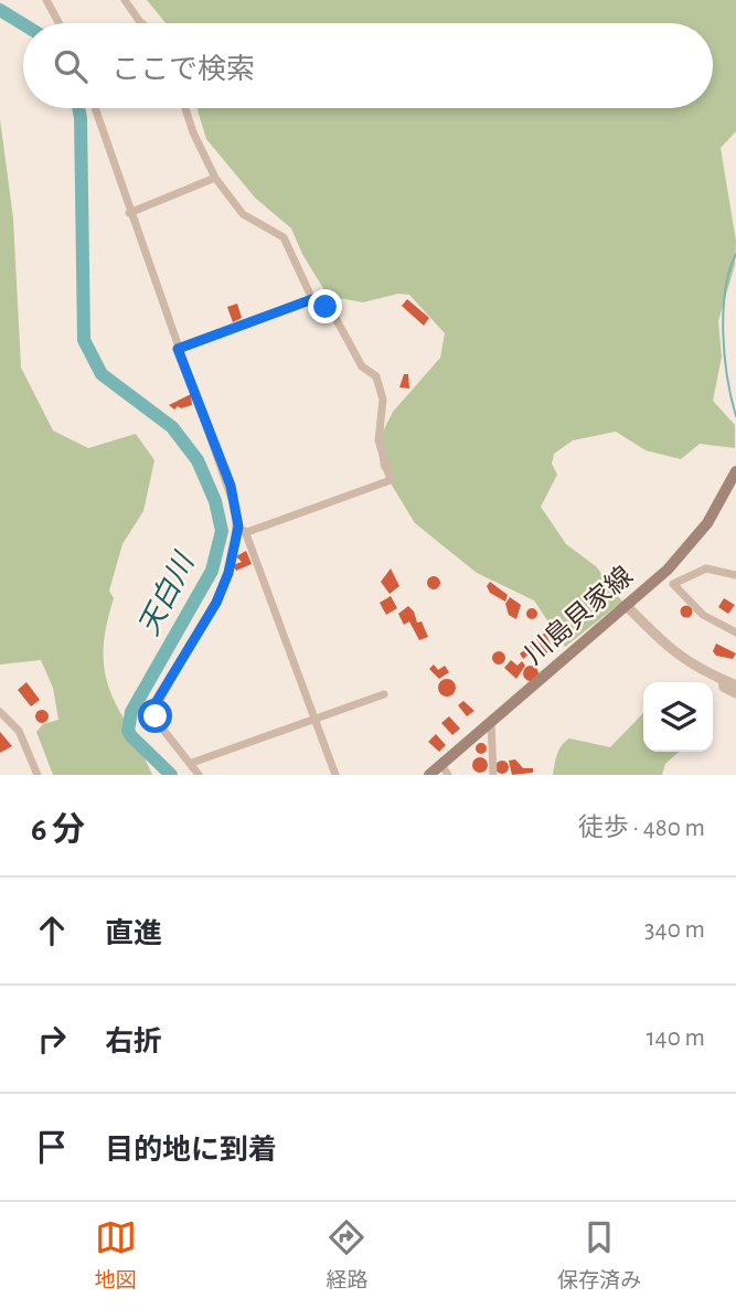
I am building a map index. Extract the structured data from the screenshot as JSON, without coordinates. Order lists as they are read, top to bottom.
{
  "streets": {
    "main road": ["川島貝家線"]
  },
  "water": ["天白川"],
  "page": {
    "search": "ここで検索",
    "heading": ["6 分", "徒歩 · 480 m"],
    "list": [
      ["直進", "340 m"],
      ["右折", "140 m"],
      "目的地に到着"
    ],
    "nav": ["地図", "経路", "保存済み"]
  }
}
